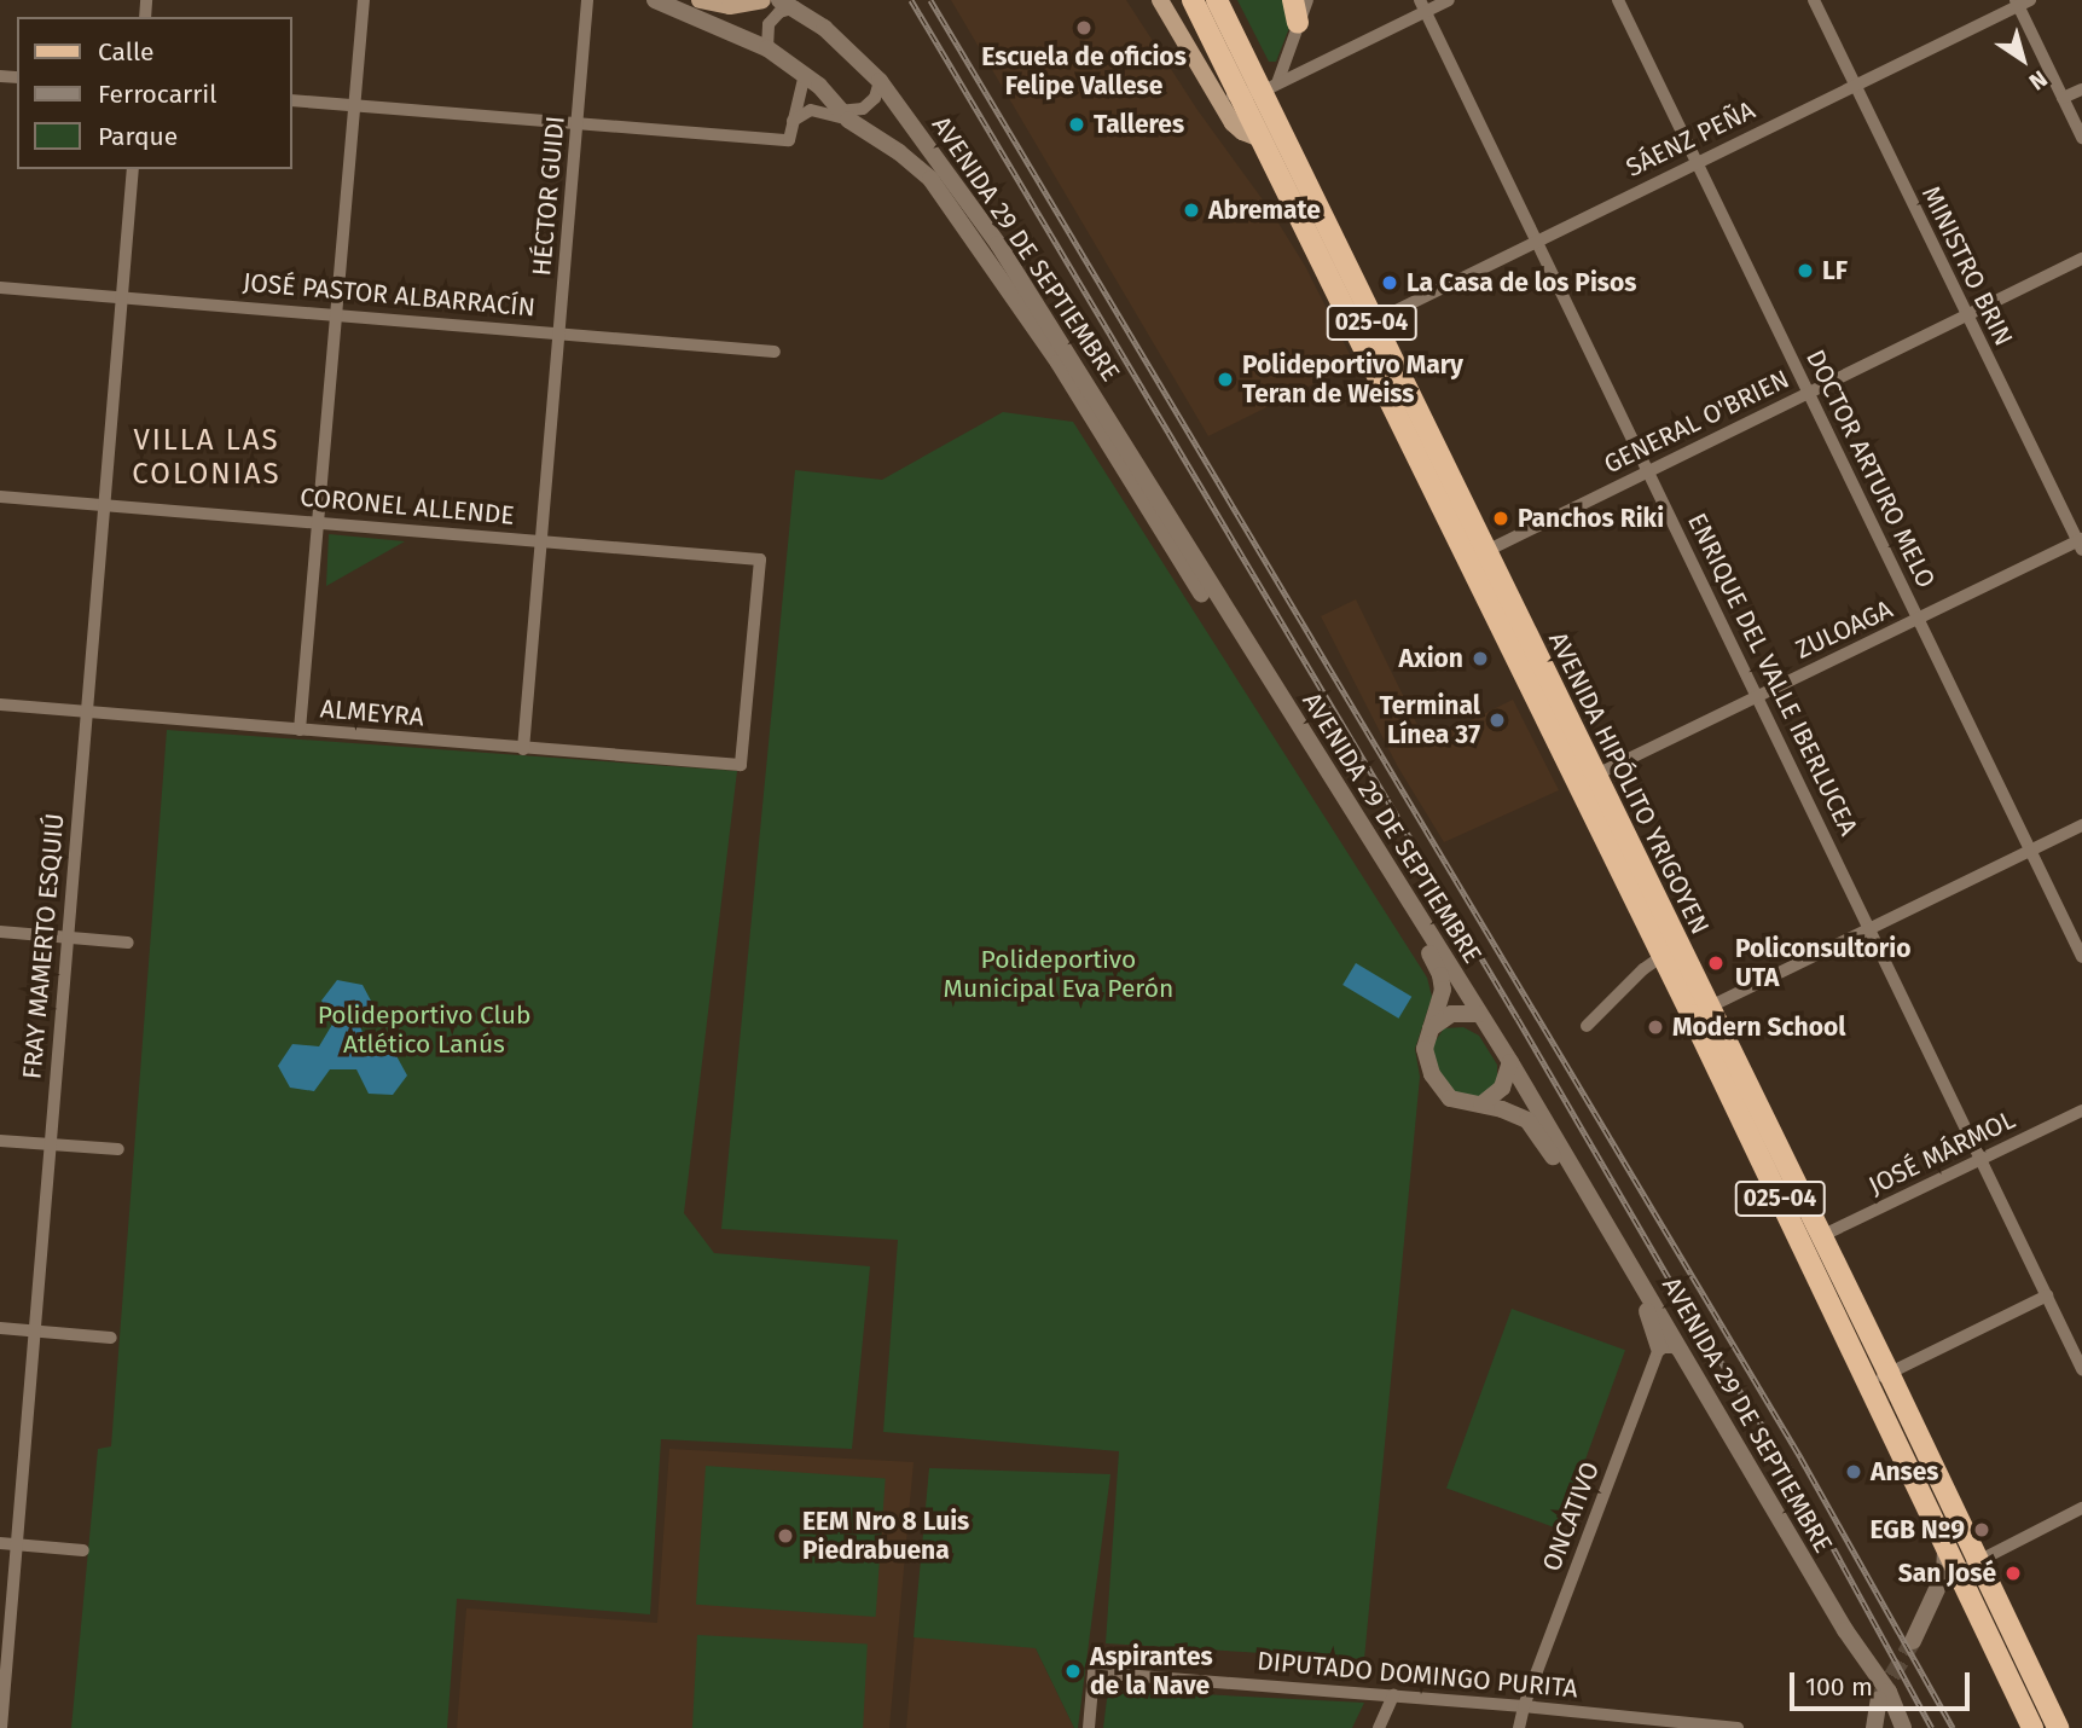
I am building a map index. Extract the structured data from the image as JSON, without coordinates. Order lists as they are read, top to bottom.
{
  "streets": {
    "main road": ["025-04", "AVENIDA HIPÓLITO YRIGOYEN"],
    "street": [
      "SÁENZ PEÑA",
      "HÉCTOR GUIDI",
      "AVENIDA 29 DE SEPTIEMBRE",
      "MINISTRO BRIN",
      "JOSÉ PASTOR ALBARRACÍN",
      "GENERAL O'BRIEN",
      "DOCTOR ARTURO MELO",
      "CORONEL ALLENDE",
      "ZULOAGA",
      "ENRIQUE DEL VALLE IBERLUCEA",
      "ALMEYRA",
      "FRAY MAMERTO ESQUIÚ",
      "JOSÉ MÁRMOL",
      "ONCATIVO",
      "DIPUTADO DOMINGO PURITA"
    ]
  },
  "crossings": [
    ["SÁENZ PEÑA", "MINISTRO BRIN"],
    ["SÁENZ PEÑA", "DOCTOR ARTURO MELO"],
    ["SÁENZ PEÑA", "ENRIQUE DEL VALLE IBERLUCEA"],
    ["SÁENZ PEÑA", "AVENIDA HIPÓLITO YRIGOYEN"],
    ["HÉCTOR GUIDI", "JOSÉ PASTOR ALBARRACÍN"],
    ["HÉCTOR GUIDI", "CORONEL ALLENDE"],
    ["HÉCTOR GUIDI", "ALMEYRA"],
    ["AVENIDA 29 DE SEPTIEMBRE", "ONCATIVO"],
    ["MINISTRO BRIN", "GENERAL O'BRIEN"],
    ["MINISTRO BRIN", "ZULOAGA"],
    ["JOSÉ PASTOR ALBARRACÍN", "FRAY MAMERTO ESQUIÚ"],
    ["GENERAL O'BRIEN", "DOCTOR ARTURO MELO"],
    ["GENERAL O'BRIEN", "ENRIQUE DEL VALLE IBERLUCEA"],
    ["GENERAL O'BRIEN", "AVENIDA HIPÓLITO YRIGOYEN"],
    ["DOCTOR ARTURO MELO", "ZULOAGA"],
    ["CORONEL ALLENDE", "ALMEYRA"],
    ["CORONEL ALLENDE", "FRAY MAMERTO ESQUIÚ"],
    ["ZULOAGA", "ENRIQUE DEL VALLE IBERLUCEA"],
    ["ZULOAGA", "AVENIDA HIPÓLITO YRIGOYEN"],
    ["ENRIQUE DEL VALLE IBERLUCEA", "JOSÉ MÁRMOL"],
    ["ALMEYRA", "FRAY MAMERTO ESQUIÚ"],
    ["AVENIDA HIPÓLITO YRIGOYEN", "JOSÉ MÁRMOL"],
    ["ONCATIVO", "DIPUTADO DOMINGO PURITA"]
  ],
  "districts": ["VILLA LAS COLONIAS"],
  "parks": ["Polideportivo Municipal Eva Perón", "Polideportivo Club Atlético Lanús"],
  "places": [
    "Escuela de oficios Felipe Vallese",
    "Talleres",
    "Abremate",
    "LF",
    "La Casa de los Pisos",
    "Polideportivo Mary Teran de Weiss",
    "Panchos Riki",
    "Axion",
    "Terminal Línea 37",
    "Policonsultorio UTA",
    "Modern School",
    "Anses",
    "EGB Nº9",
    "EEM Nro 8 Luis Piedrabuena",
    "San José",
    "Aspirantes de la Nave"
  ],
  "legend": ["Calle", "Ferrocarril", "Parque"],
  "scale_bar": "100 m",
  "north": "bottom right"
}
